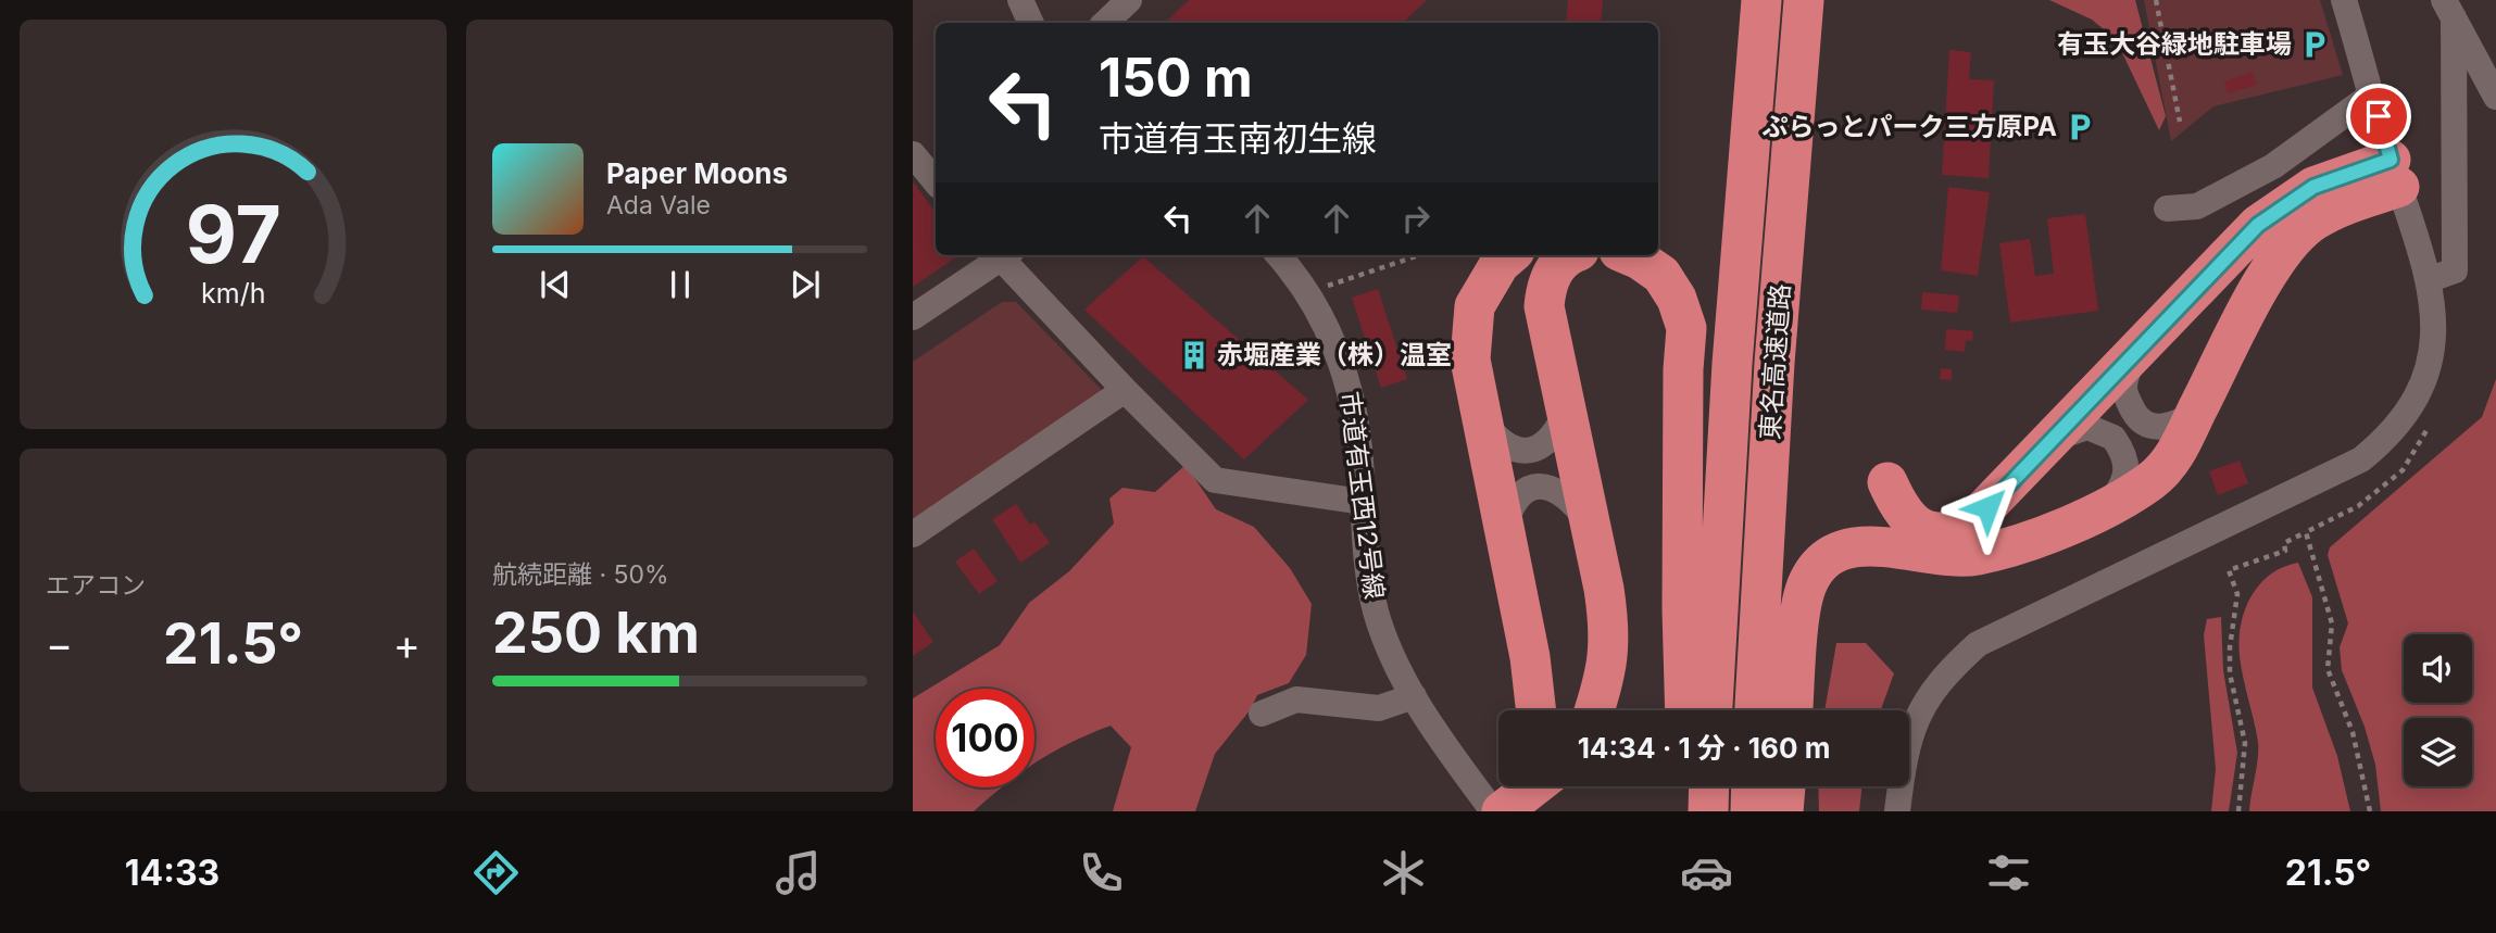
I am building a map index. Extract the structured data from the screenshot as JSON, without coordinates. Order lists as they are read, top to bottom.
{
  "streets": {
    "highway": ["東名高速道路"],
    "street": ["市道有玉西12号線"]
  },
  "places": {
    "parking": ["有玉大谷緑地駐車場", "ぷらっとパーク三方原PA"],
    "building": ["赤堀産業（株）温室"]
  },
  "page": {
    "turn": ["150 m", "市道有玉南初生線"],
    "song": ["Paper Moons", "Ada Vale"],
    "tile": [
      "エアコン",
      ["航続距離 · 50%", "250 km"]
    ],
    "heat": ["−", "21.5°", "+"],
    "limit": "100",
    "trip": "14:34 · 1 分 · 160 m",
    "tabs": ["14:33", "21.5°"],
    "gauge": ["97", "km/h"]
  }
}
